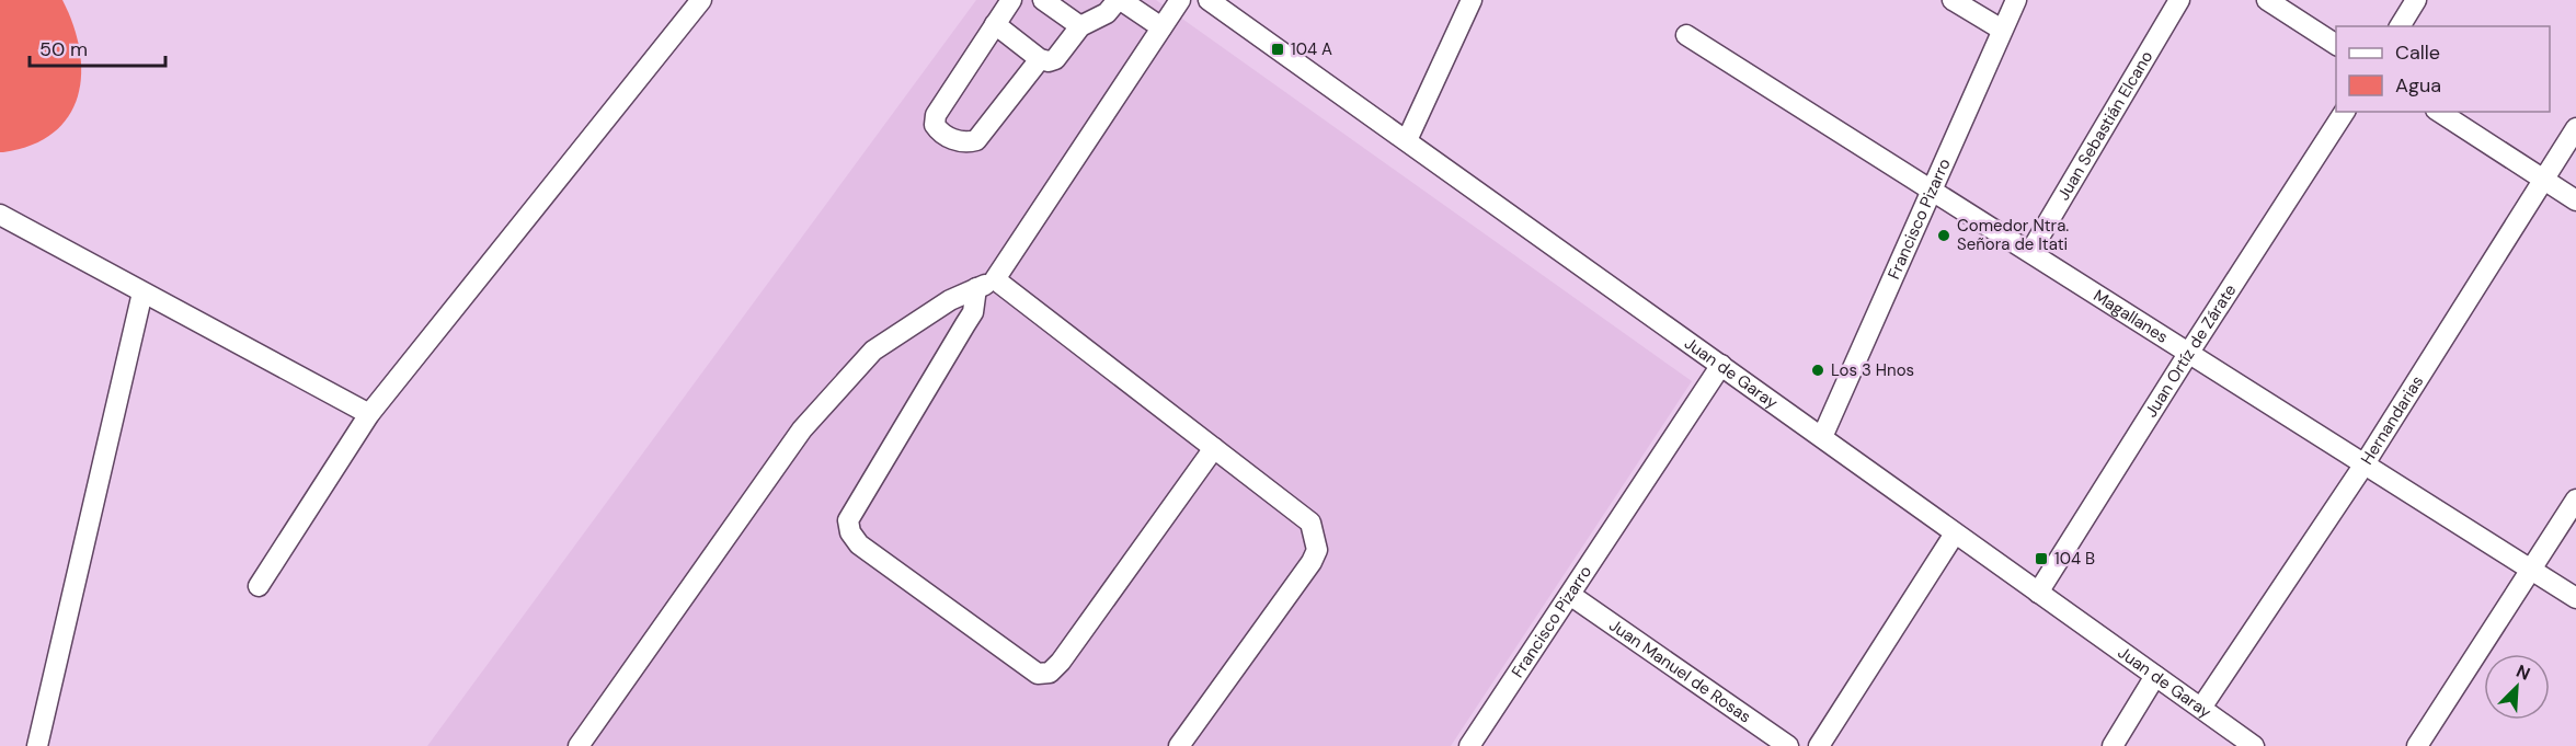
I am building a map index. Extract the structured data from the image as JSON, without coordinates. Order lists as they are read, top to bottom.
{
  "streets": {
    "street": [
      "Juan Sebastián Elcano",
      "Francisco Pizarro",
      "Magallanes",
      "Juan Ortíz de Zárate",
      "Juan de Garay",
      "Hernandarias",
      "Juan Manuel de Rosas"
    ]
  },
  "crossings": [
    ["Juan Sebastián Elcano", "Magallanes"],
    ["Francisco Pizarro", "Magallanes"],
    ["Francisco Pizarro", "Juan de Garay"],
    ["Francisco Pizarro", "Juan Manuel de Rosas"],
    ["Magallanes", "Juan Ortíz de Zárate"],
    ["Magallanes", "Hernandarias"],
    ["Juan Ortíz de Zárate", "Juan de Garay"],
    ["Juan de Garay", "Hernandarias"]
  ],
  "places": {
    "transit": ["104 A", "104 B"],
    "other": ["Comedor Ntra. Señora de Itati", "Los 3 Hnos"]
  },
  "legend": ["Calle", "Agua"],
  "scale_bar": "50 m",
  "north": "top right"
}
